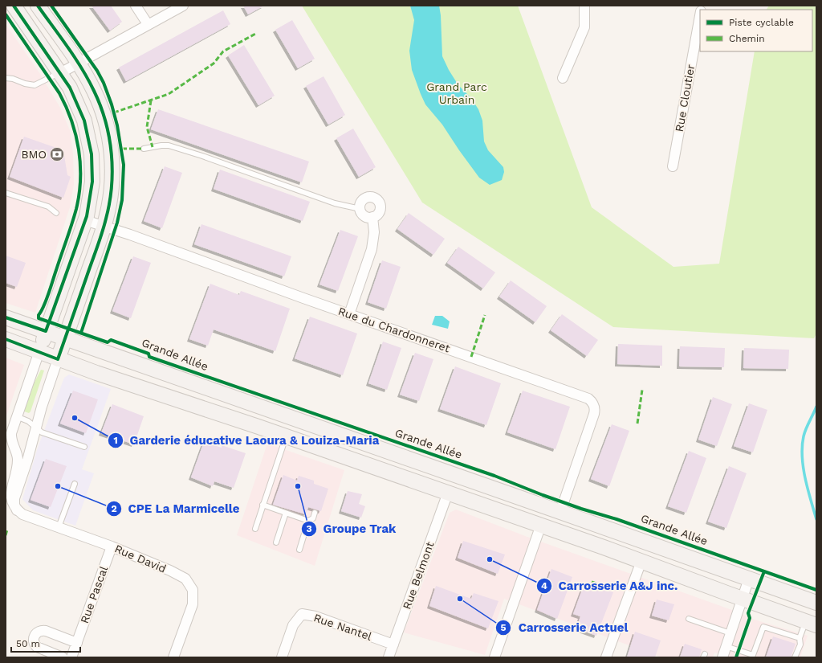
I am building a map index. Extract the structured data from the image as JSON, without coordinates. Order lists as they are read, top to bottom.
{
  "streets": {
    "main road": ["Grande Allée"],
    "street": [
      "Rue Cloutier",
      "Rue du Chardonneret",
      "Rue David",
      "Rue Belmont",
      "Rue Pascal",
      "Rue Nantel"
    ]
  },
  "crossings": [
    ["Rue du Chardonneret", "Grande Allée"],
    ["Rue David", "Rue Pascal"],
    ["Rue Belmont", "Rue Nantel"]
  ],
  "parks": ["Grand Parc Urbain"],
  "places": {
    "bank": ["BMO"],
    "other": [
      "Garderie éducative Laoura & Louiza-Maria",
      "CPE La Marmicelle",
      "Groupe Trak",
      "Carrosserie A&J inc.",
      "Carrosserie Actuel"
    ]
  },
  "legend": ["Piste cyclable", "Chemin"],
  "scale_bar": "50 m"
}
